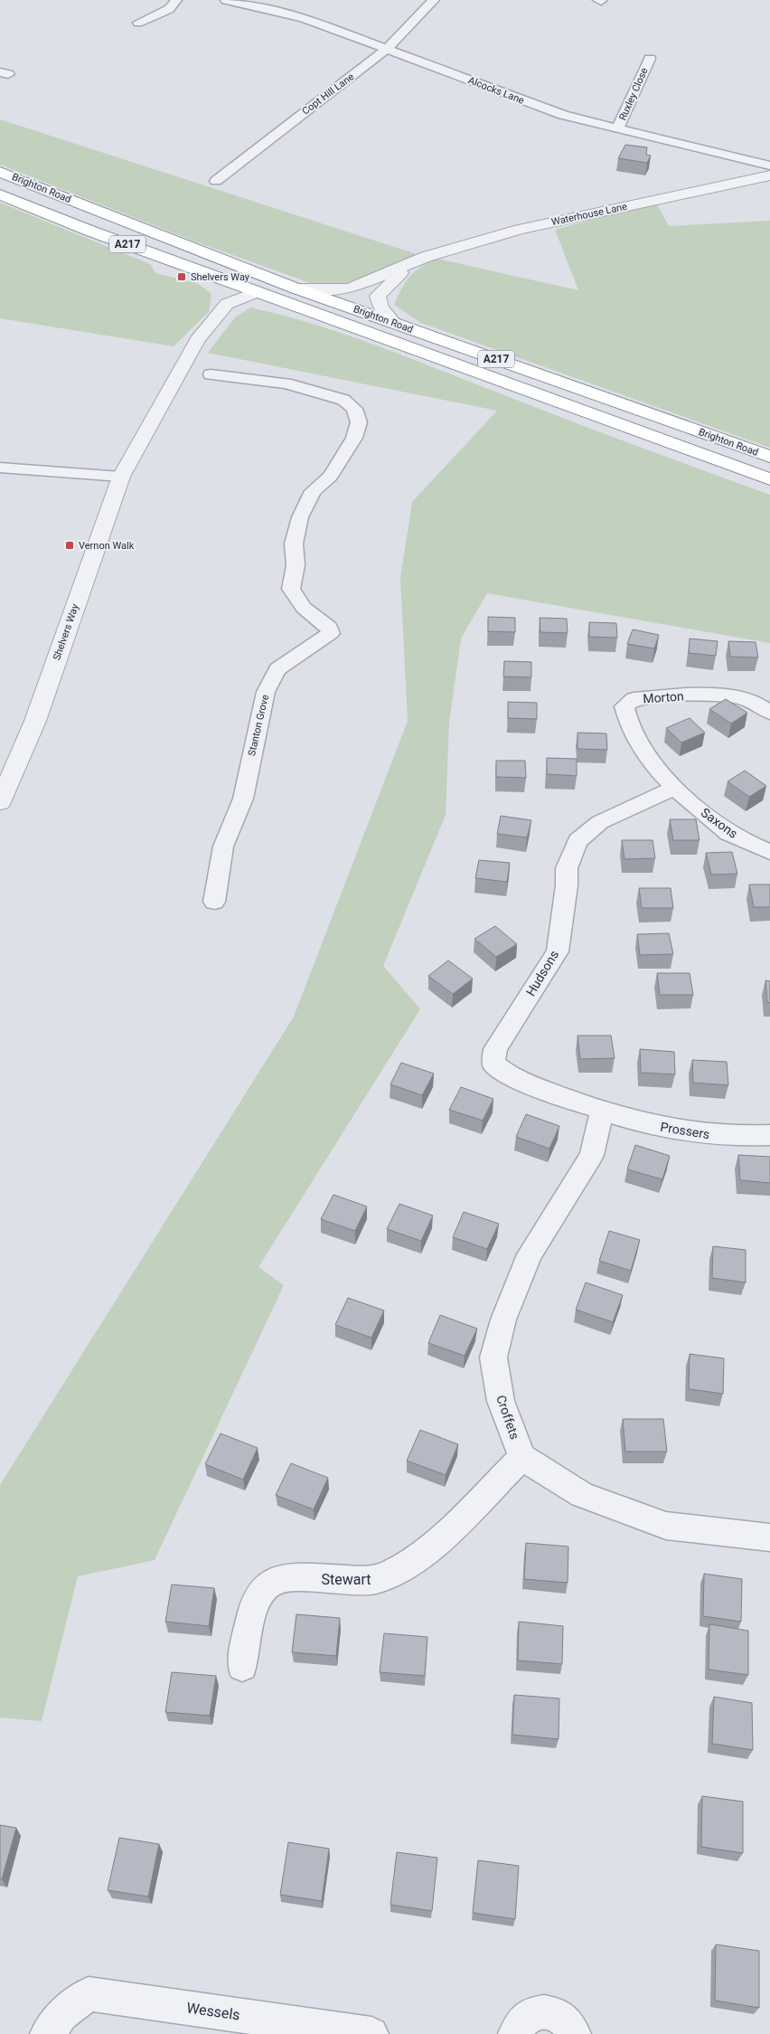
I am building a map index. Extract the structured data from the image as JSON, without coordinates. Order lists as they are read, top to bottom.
{
  "streets": {
    "highway": ["Brighton Road", "A217"],
    "street": [
      "Alcocks Lane",
      "Copt Hill Lane",
      "Ruxley Close",
      "Waterhouse Lane",
      "Shelvers Way",
      "Morton",
      "Stanton Grove",
      "Saxons",
      "Hudsons",
      "Prossers",
      "Croffets",
      "Stewart",
      "Wessels"
    ]
  },
  "crossings": [
    ["Alcocks Lane", "Copt Hill Lane"],
    ["Alcocks Lane", "Ruxley Close"],
    ["Brighton Road", "Waterhouse Lane"],
    ["Brighton Road", "Shelvers Way"],
    ["Morton", "Saxons"],
    ["Morton", "Hudsons"],
    ["Saxons", "Hudsons"],
    ["Hudsons", "Prossers"],
    ["Hudsons", "Croffets"],
    ["Prossers", "Croffets"],
    ["Croffets", "Stewart"]
  ],
  "places": {
    "transit": ["Shelvers Way", "Vernon Walk"]
  }
}
